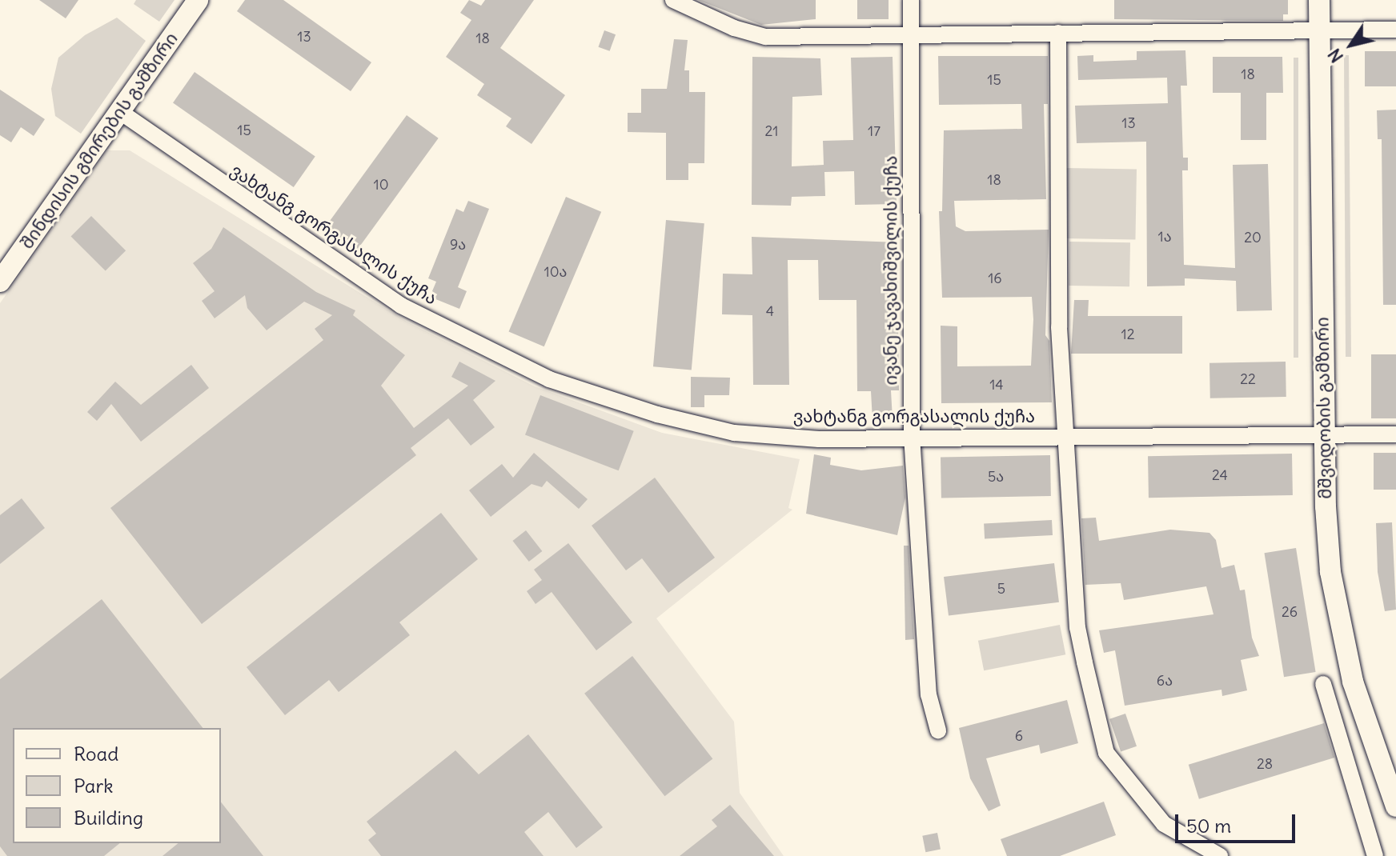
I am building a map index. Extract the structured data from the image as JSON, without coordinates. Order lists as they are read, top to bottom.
{
  "streets": {
    "main road": ["შინდისის გმირების გამზირი", "მშვიდობის გამზირი"],
    "street": ["ვახტანგ გორგასალის ქუჩა", "ივანე ჯავახიშვილის ქუჩა"]
  },
  "crossings": [
    ["შინდისის გმირების გამზირი", "ვახტანგ გორგასალის ქუჩა"],
    ["ვახტანგ გორგასალის ქუჩა", "ივანე ჯავახიშვილის ქუჩა"],
    ["ვახტანგ გორგასალის ქუჩა", "მშვიდობის გამზირი"]
  ],
  "house_numbers": [
    "13",
    "18",
    "18",
    "15",
    "13",
    "15",
    "21",
    "17",
    "18",
    "10",
    "1ა",
    "20",
    "9ა",
    "10ა",
    "16",
    "4",
    "12",
    "22",
    "14",
    "24",
    "5ა",
    "5",
    "26",
    "6ა",
    "6",
    "28"
  ],
  "legend": ["Road", "Park", "Building"],
  "scale_bar": "50 m",
  "north": "bottom left"
}
